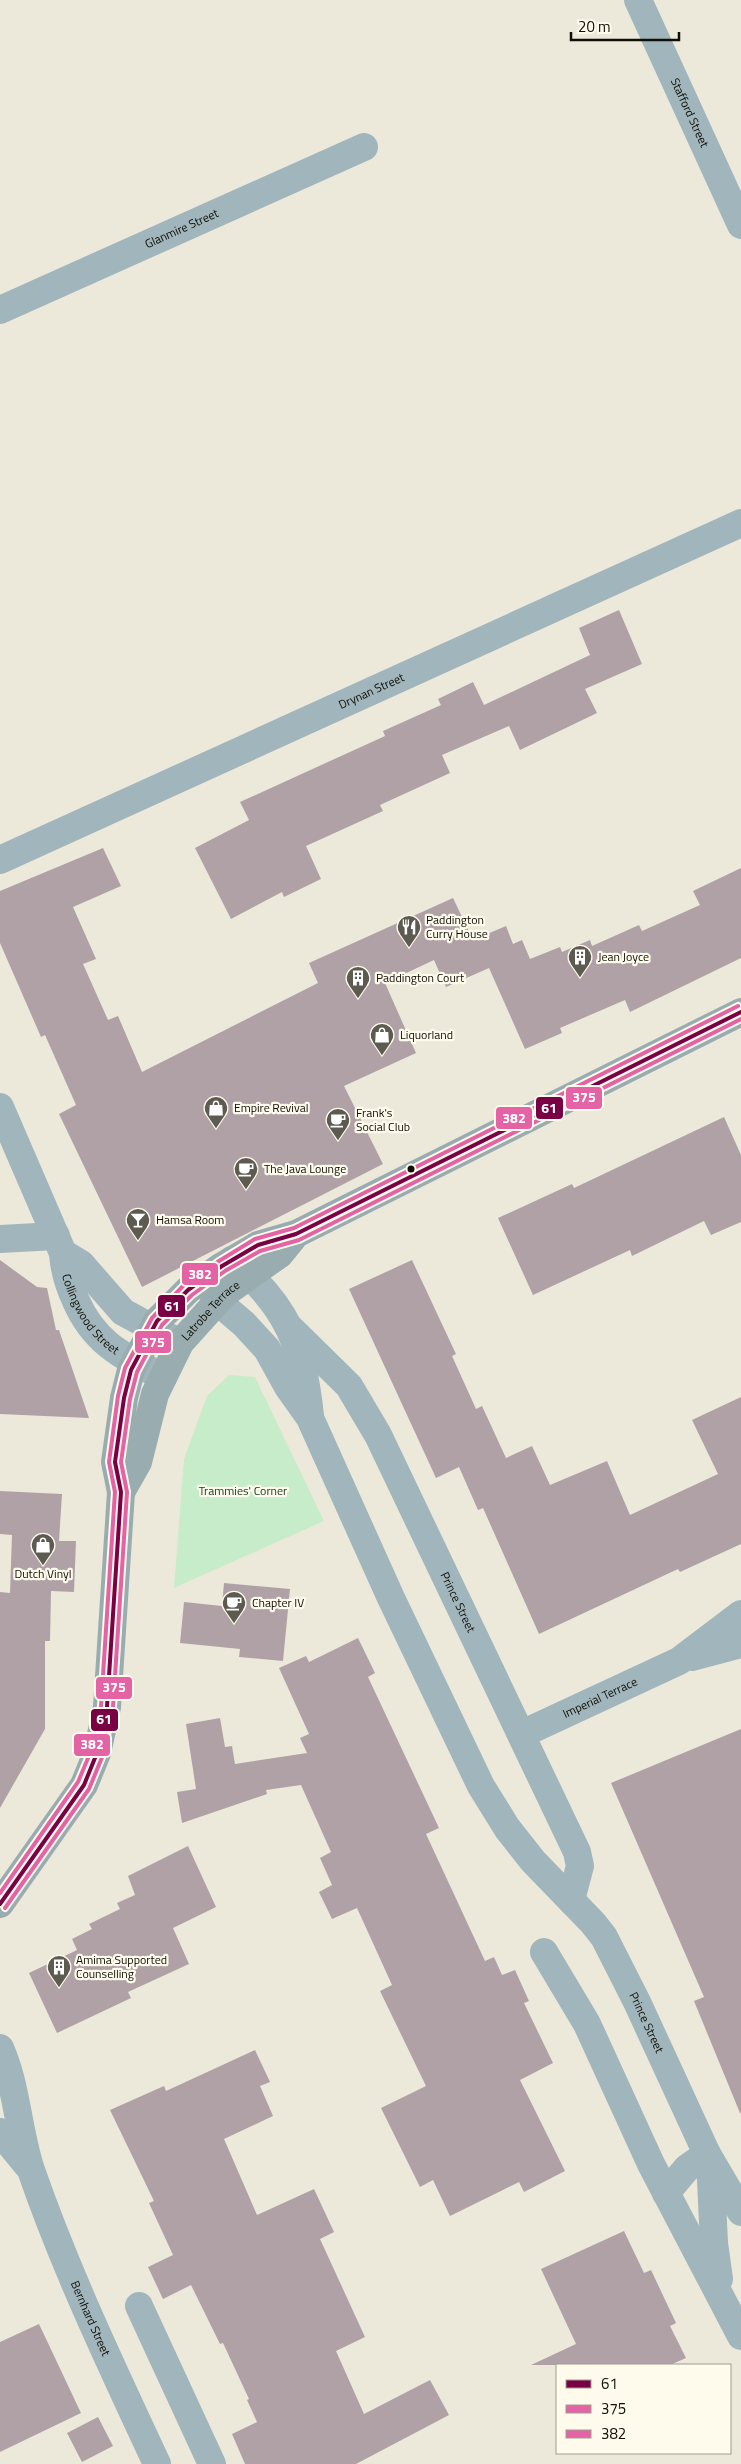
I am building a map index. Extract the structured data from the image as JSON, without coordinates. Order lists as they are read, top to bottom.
{
  "streets": {
    "main road": ["Latrobe Terrace"],
    "street": [
      "Stafford Street",
      "Glanmire Street",
      "Drynan Street",
      "Collingwood Street",
      "Prince Street",
      "Imperial Terrace",
      "Bernhard Street"
    ]
  },
  "crossings": [
    ["Latrobe Terrace", "Collingwood Street"],
    ["Latrobe Terrace", "Prince Street"],
    ["Prince Street", "Imperial Terrace"]
  ],
  "parks": ["Trammies' Corner"],
  "places": {
    "restaurant": ["Paddington Curry House"],
    "building": ["Jean Joyce", "Paddington Court", "Amima Supported Counselling"],
    "shop": ["Liquorland", "Empire Revival", "Dutch Vinyl"],
    "cafe": ["Frank's Social Club", "The Java Lounge", "Chapter IV"],
    "bar": ["Hamsa Room"]
  },
  "lines": ["transit line 382", "transit line 61", "transit line 375"],
  "legend": ["61", "375", "382"],
  "scale_bar": "20 m"
}
